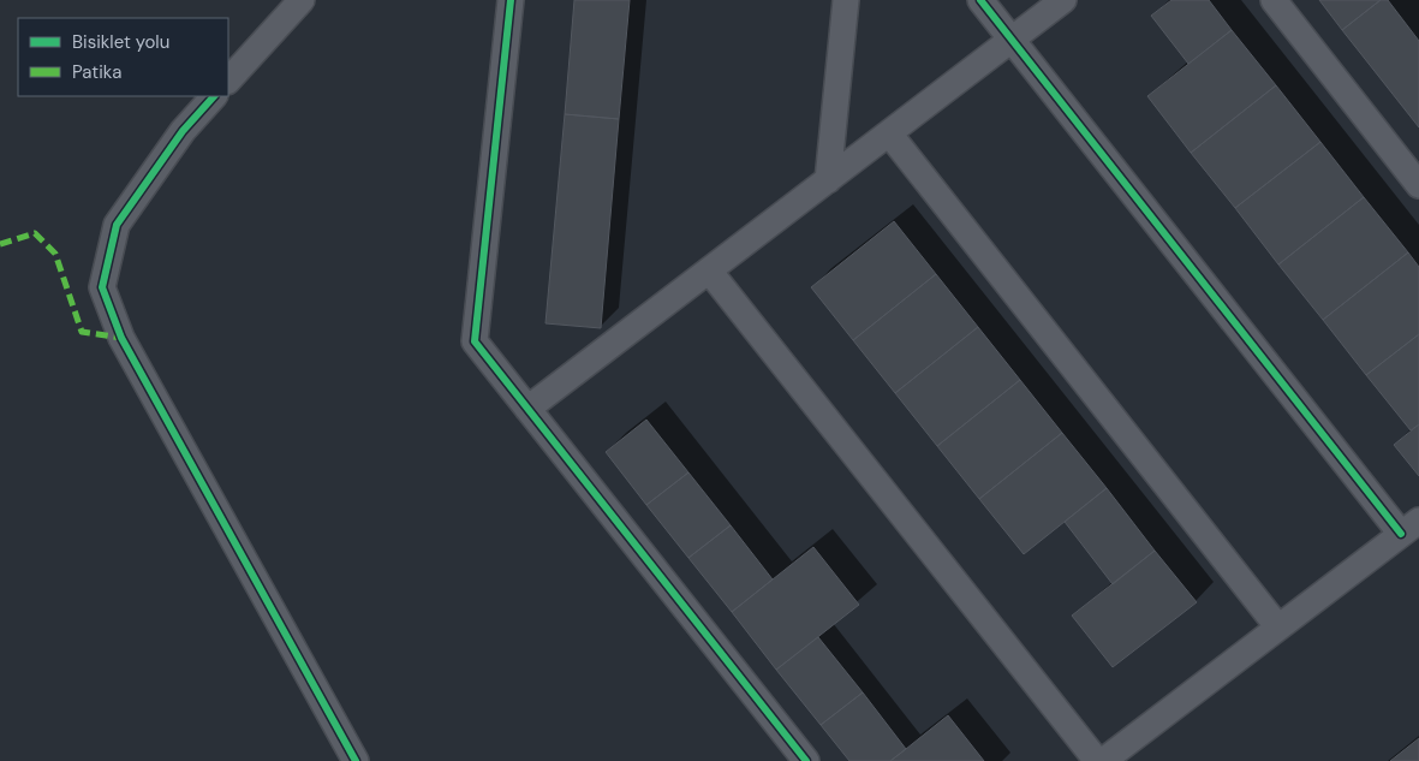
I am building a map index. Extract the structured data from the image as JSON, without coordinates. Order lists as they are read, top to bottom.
{
  "legend": ["Bisiklet yolu", "Patika"]
}
